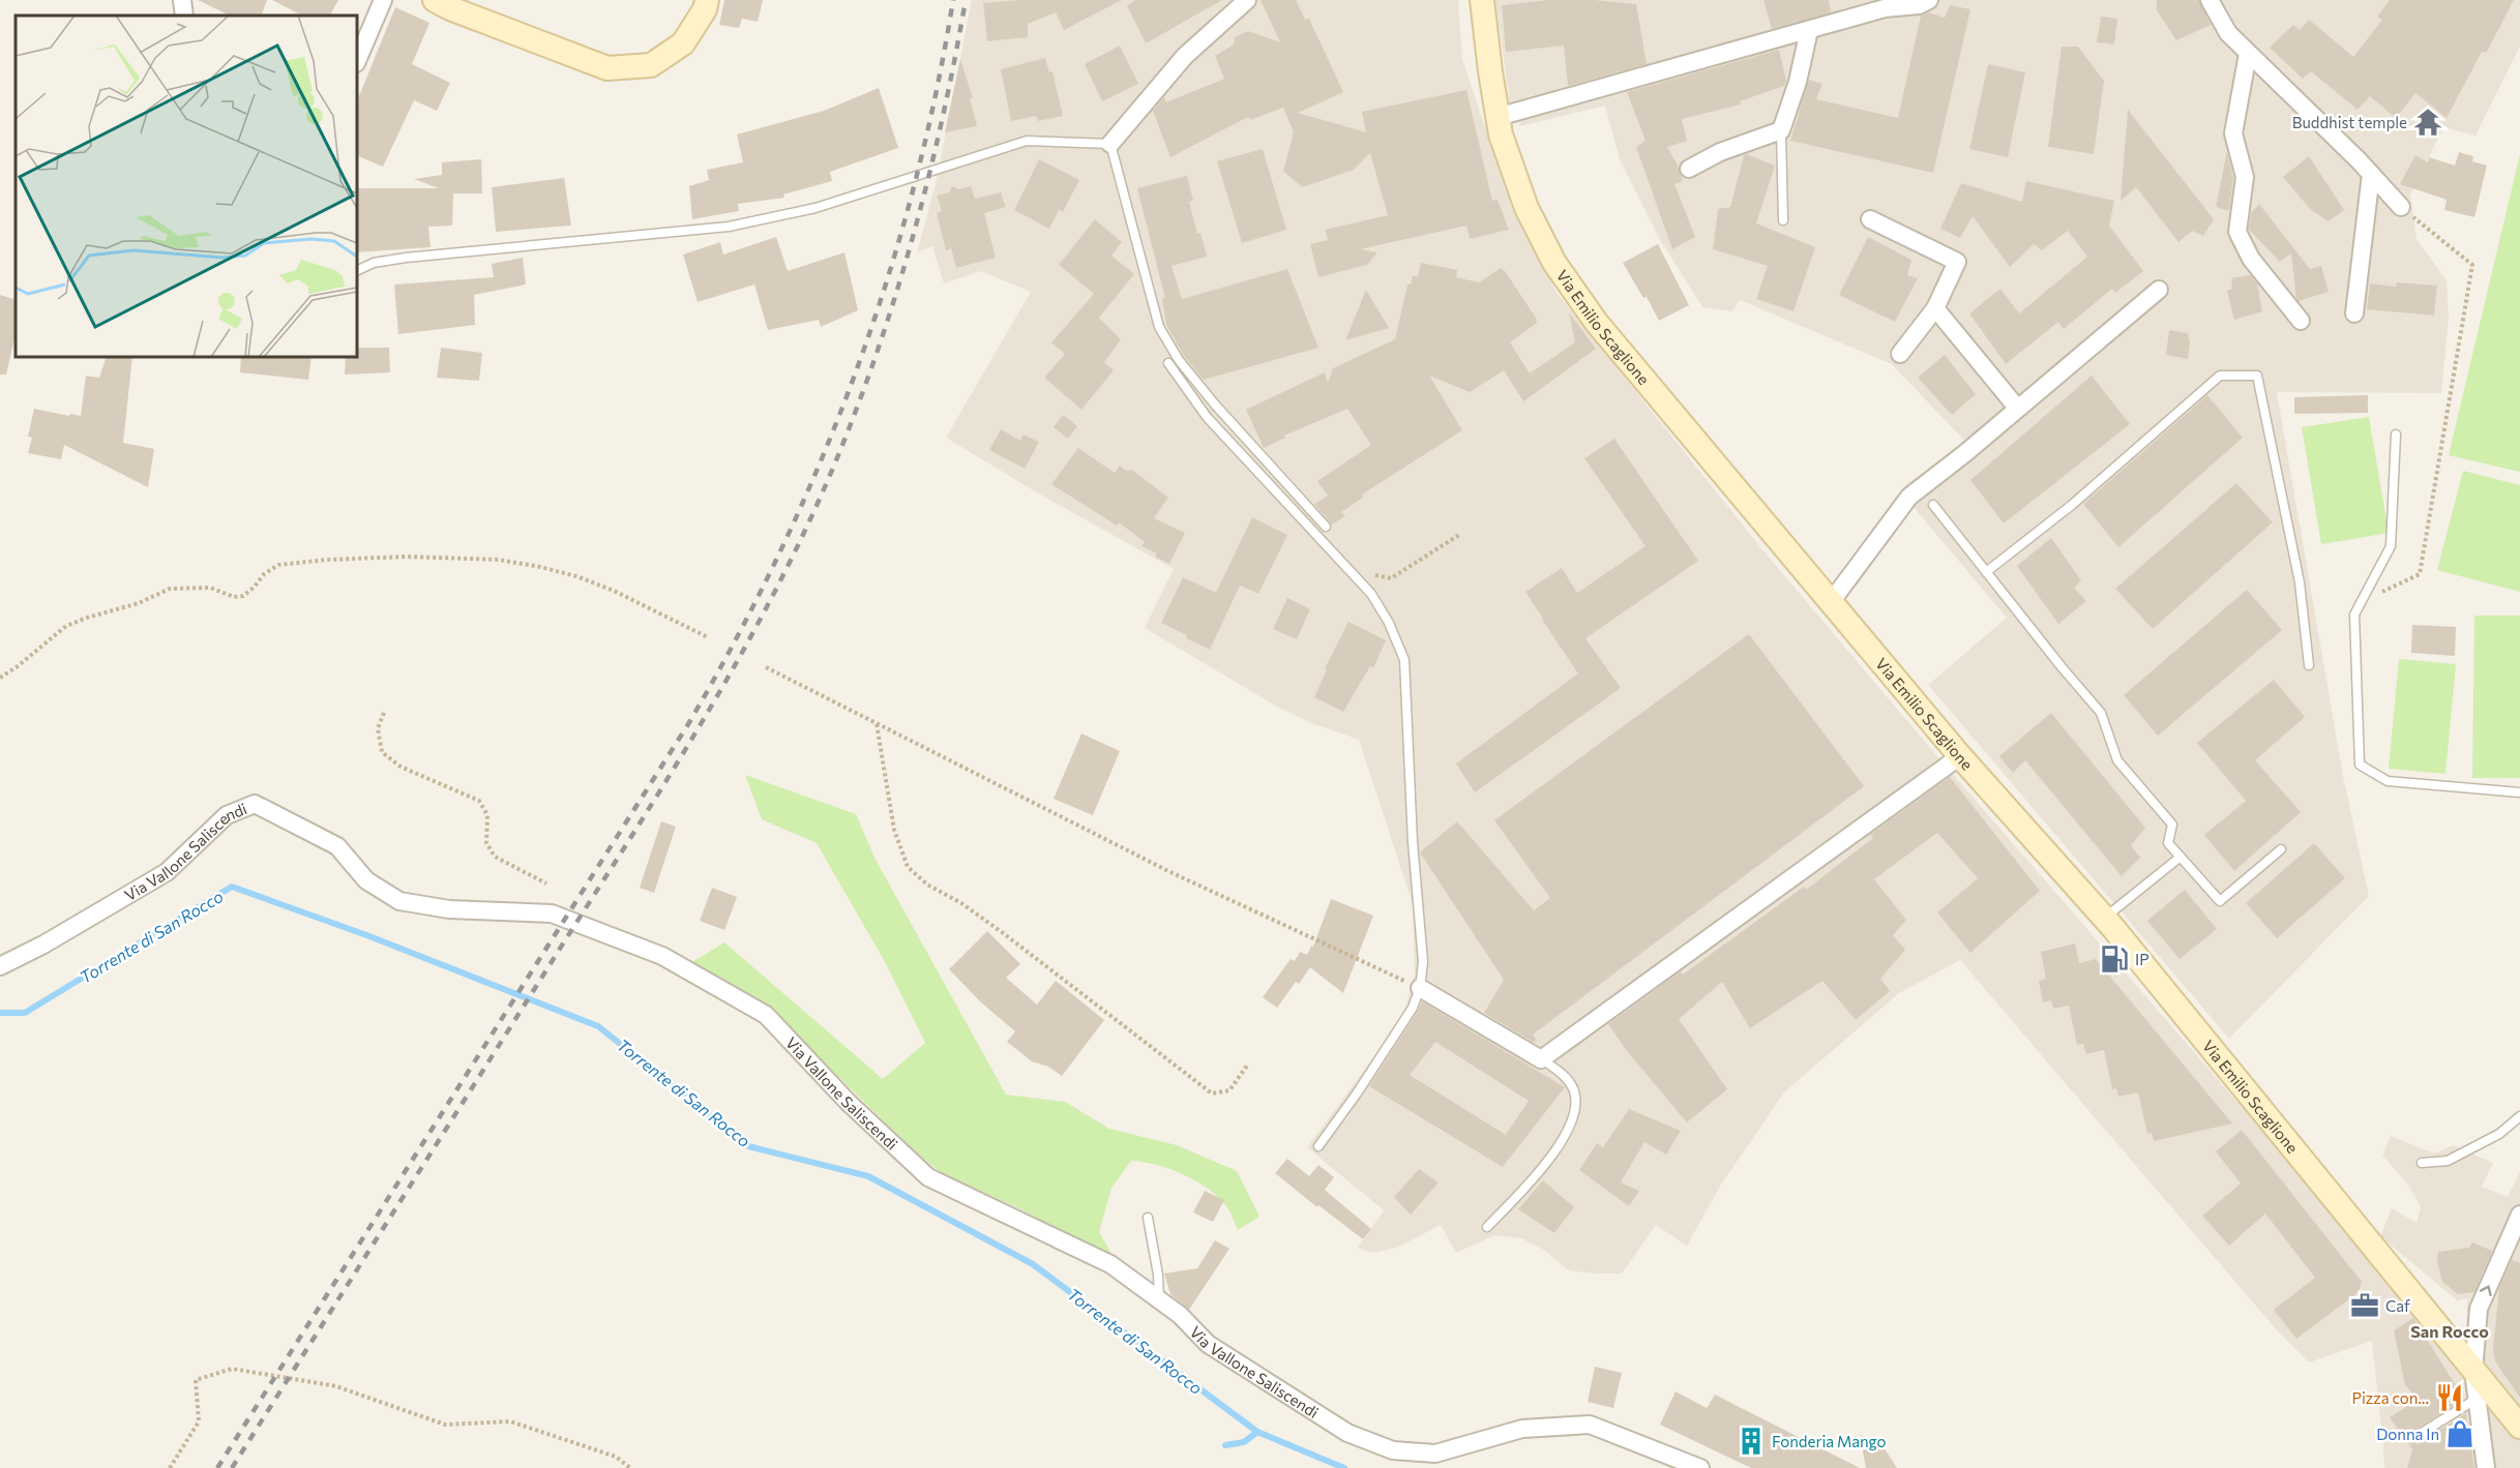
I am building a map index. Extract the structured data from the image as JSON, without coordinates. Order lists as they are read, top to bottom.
{
  "streets": {
    "main road": ["Via Emilio Scaglione"],
    "street": ["Via Vallone Saliscendi"]
  },
  "districts": ["San Rocco"],
  "water": ["Torrente di San Rocco"],
  "places": {
    "temple": ["Buddhist temple"],
    "fuel station": ["IP"],
    "office": ["Caf"],
    "restaurant": ["Pizza con…"],
    "shop": ["Donna In"],
    "building": ["Fonderia Mango"]
  }
}
